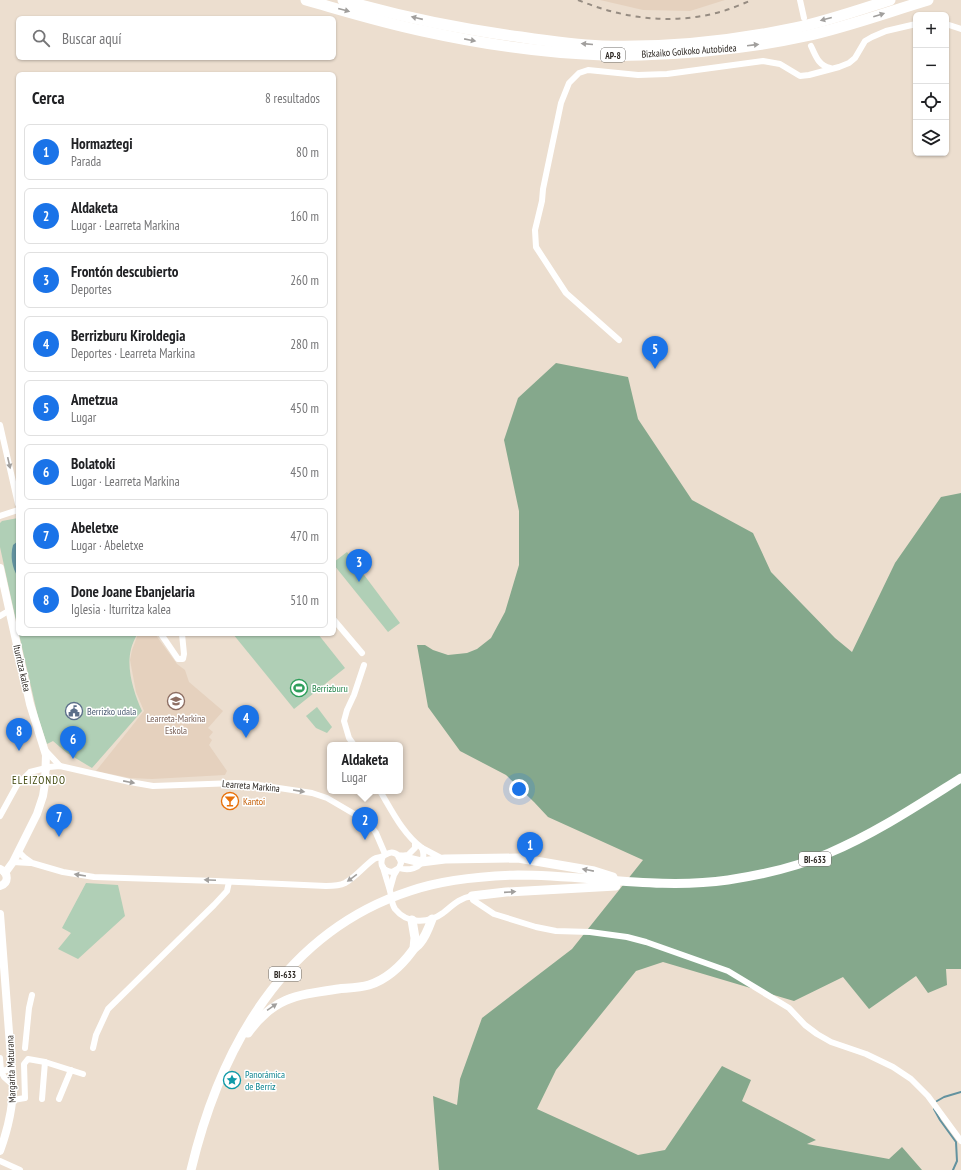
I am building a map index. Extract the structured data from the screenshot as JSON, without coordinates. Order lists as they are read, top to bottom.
{
  "streets": {
    "highway": ["Bizkaiko Golkoko Autobidea", "AP-8"],
    "main road": ["BI-633"],
    "street": ["Iturritza kalea", "Learreta Markina", "Margarita Maturana"]
  },
  "one_way": ["Learreta Markina"],
  "districts": ["ELEIZONDO"],
  "places": {
    "sports": ["Berrizburu"],
    "school or university": ["Learreta-Markina Eskola"],
    "public building": ["Berrizko udala"],
    "bar": ["Kantoi"],
    "place": ["Panorámica de Berriz"]
  },
  "page": {
    "map_buttons": ["+", "−"],
    "search": "Buscar aquí",
    "heading": ["Cerca", "8 resultados"],
    "list": [
      {
        "mark": "1",
        "name": "Hormaztegi",
        "note": "Parada",
        "value": "80 m"
      },
      {
        "mark": "2",
        "name": "Aldaketa",
        "note": "Lugar · Learreta Markina",
        "value": "160 m"
      },
      {
        "mark": "3",
        "name": "Frontón descubierto",
        "note": "Deportes",
        "value": "260 m"
      },
      {
        "mark": "4",
        "name": "Berrizburu Kiroldegia",
        "note": "Deportes · Learreta Markina",
        "value": "280 m"
      },
      {
        "mark": "5",
        "name": "Ametzua",
        "note": "Lugar",
        "value": "450 m"
      },
      {
        "mark": "6",
        "name": "Bolatoki",
        "note": "Lugar · Learreta Markina",
        "value": "450 m"
      },
      {
        "mark": "7",
        "name": "Abeletxe",
        "note": "Lugar · Abeletxe",
        "value": "470 m"
      },
      {
        "mark": "8",
        "name": "Done Joane Ebanjelaria",
        "note": "Iglesia · Iturritza kalea",
        "value": "510 m"
      }
    ],
    "pins": [
      "5",
      "3",
      "4",
      "8",
      "6",
      "7",
      "2",
      "1"
    ],
    "popup": ["Aldaketa", "Lugar"]
  }
}
